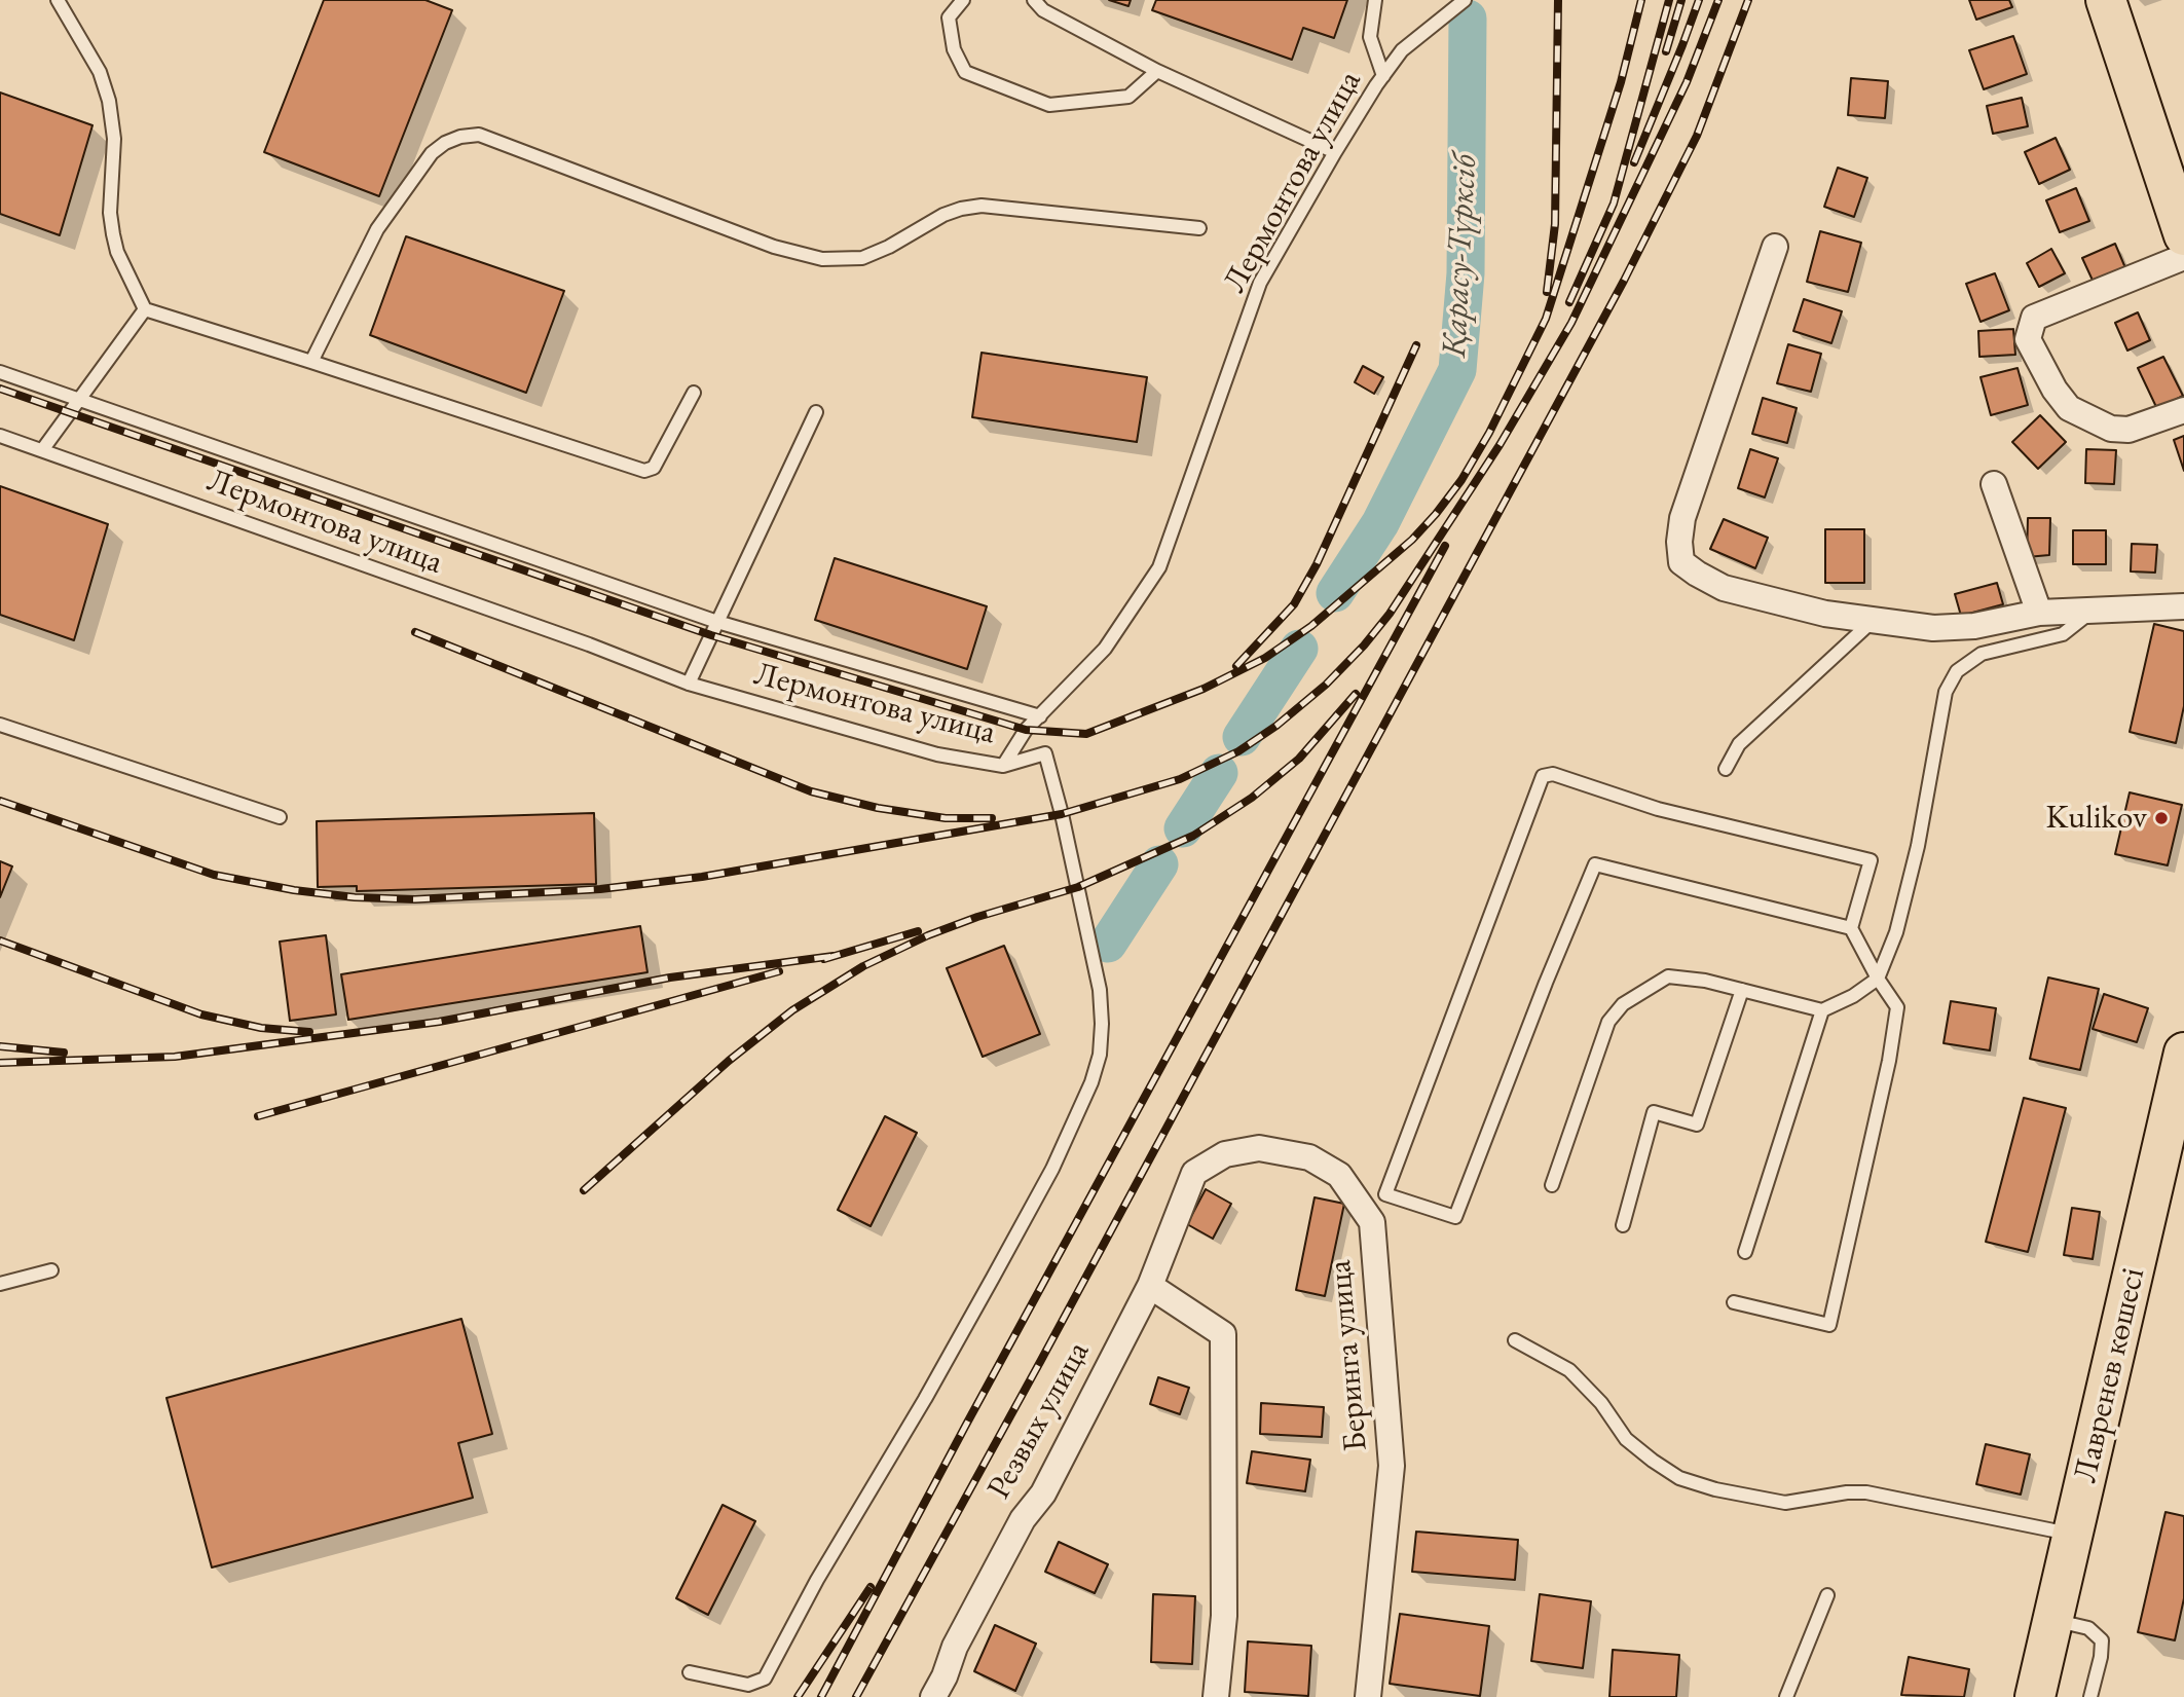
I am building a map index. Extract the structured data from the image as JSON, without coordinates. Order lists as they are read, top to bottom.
{
  "streets": {
    "main road": ["Лавренев көшесі"],
    "street": ["Беринга улица", "Резвых улица"],
    "lane": ["Лермонтова улица"]
  },
  "crossings": [
    ["Беринга улица", "Резвых улица"]
  ],
  "water": ["Қарасу-Түрксіб"],
  "places": ["Kulikov"]
}
